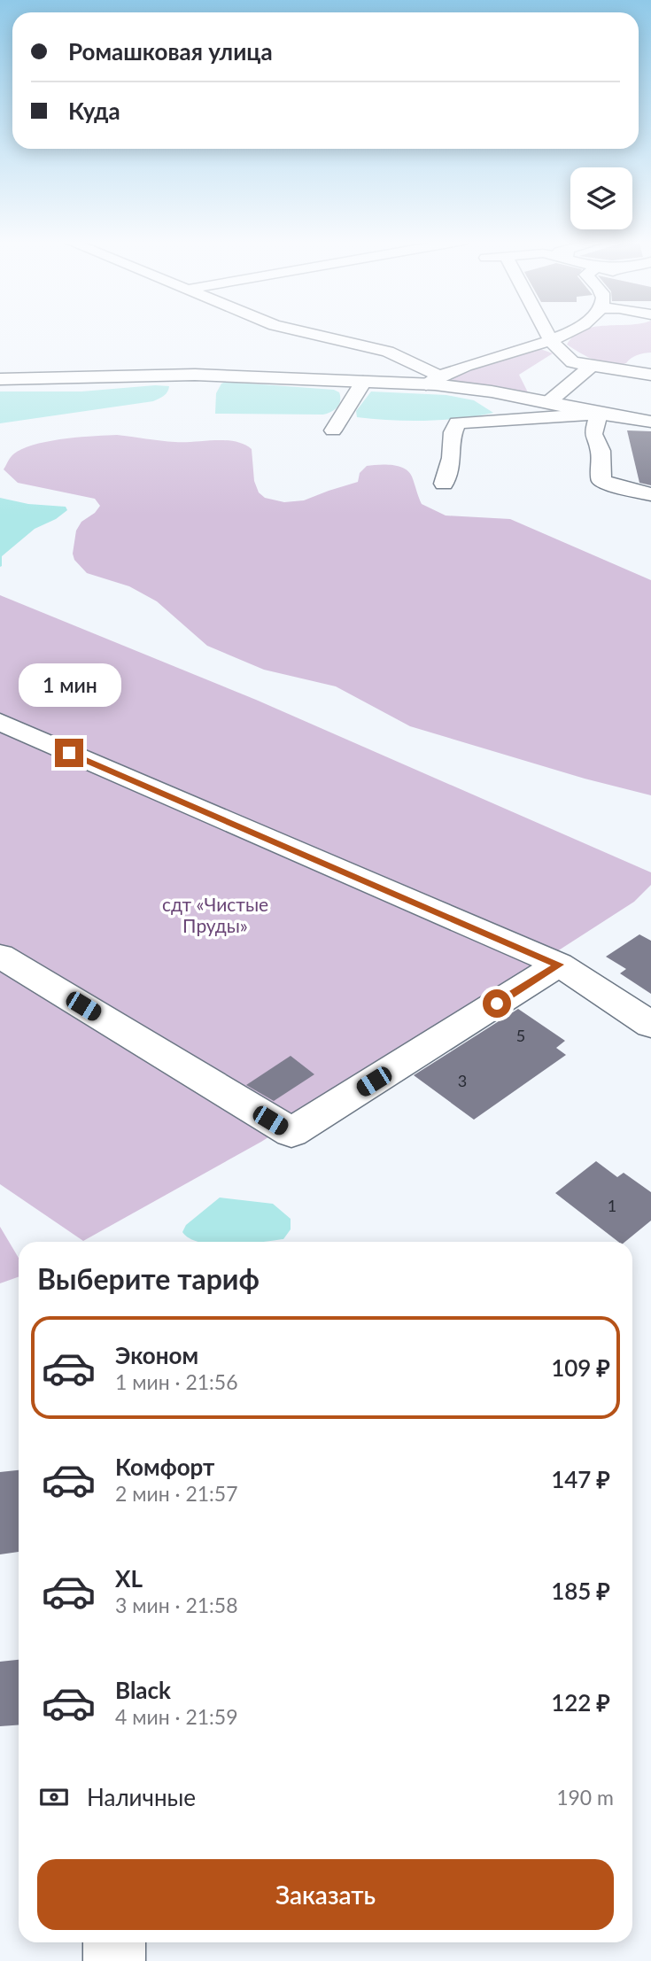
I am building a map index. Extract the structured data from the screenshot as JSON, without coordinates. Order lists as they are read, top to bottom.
{
  "parks": ["сдт «Чистые Пруды»"],
  "house_numbers": ["5", "3", "1"],
  "page": {
    "banner": ["Ромашковая улица", "Куда"],
    "bubble": "1 мин",
    "heading": "Выберите тариф",
    "list": [
      {
        "name": "Эконом",
        "note": "1 мин · 21:56",
        "value": "109 ₽"
      },
      {
        "name": "Комфорт",
        "note": "2 мин · 21:57",
        "value": "147 ₽"
      },
      {
        "name": "XL",
        "note": "3 мин · 21:58",
        "value": "185 ₽"
      },
      {
        "name": "Black",
        "note": "4 мин · 21:59",
        "value": "122 ₽"
      }
    ],
    "pay": ["Наличные", "190 m"],
    "buttons": "Заказать"
  }
}
